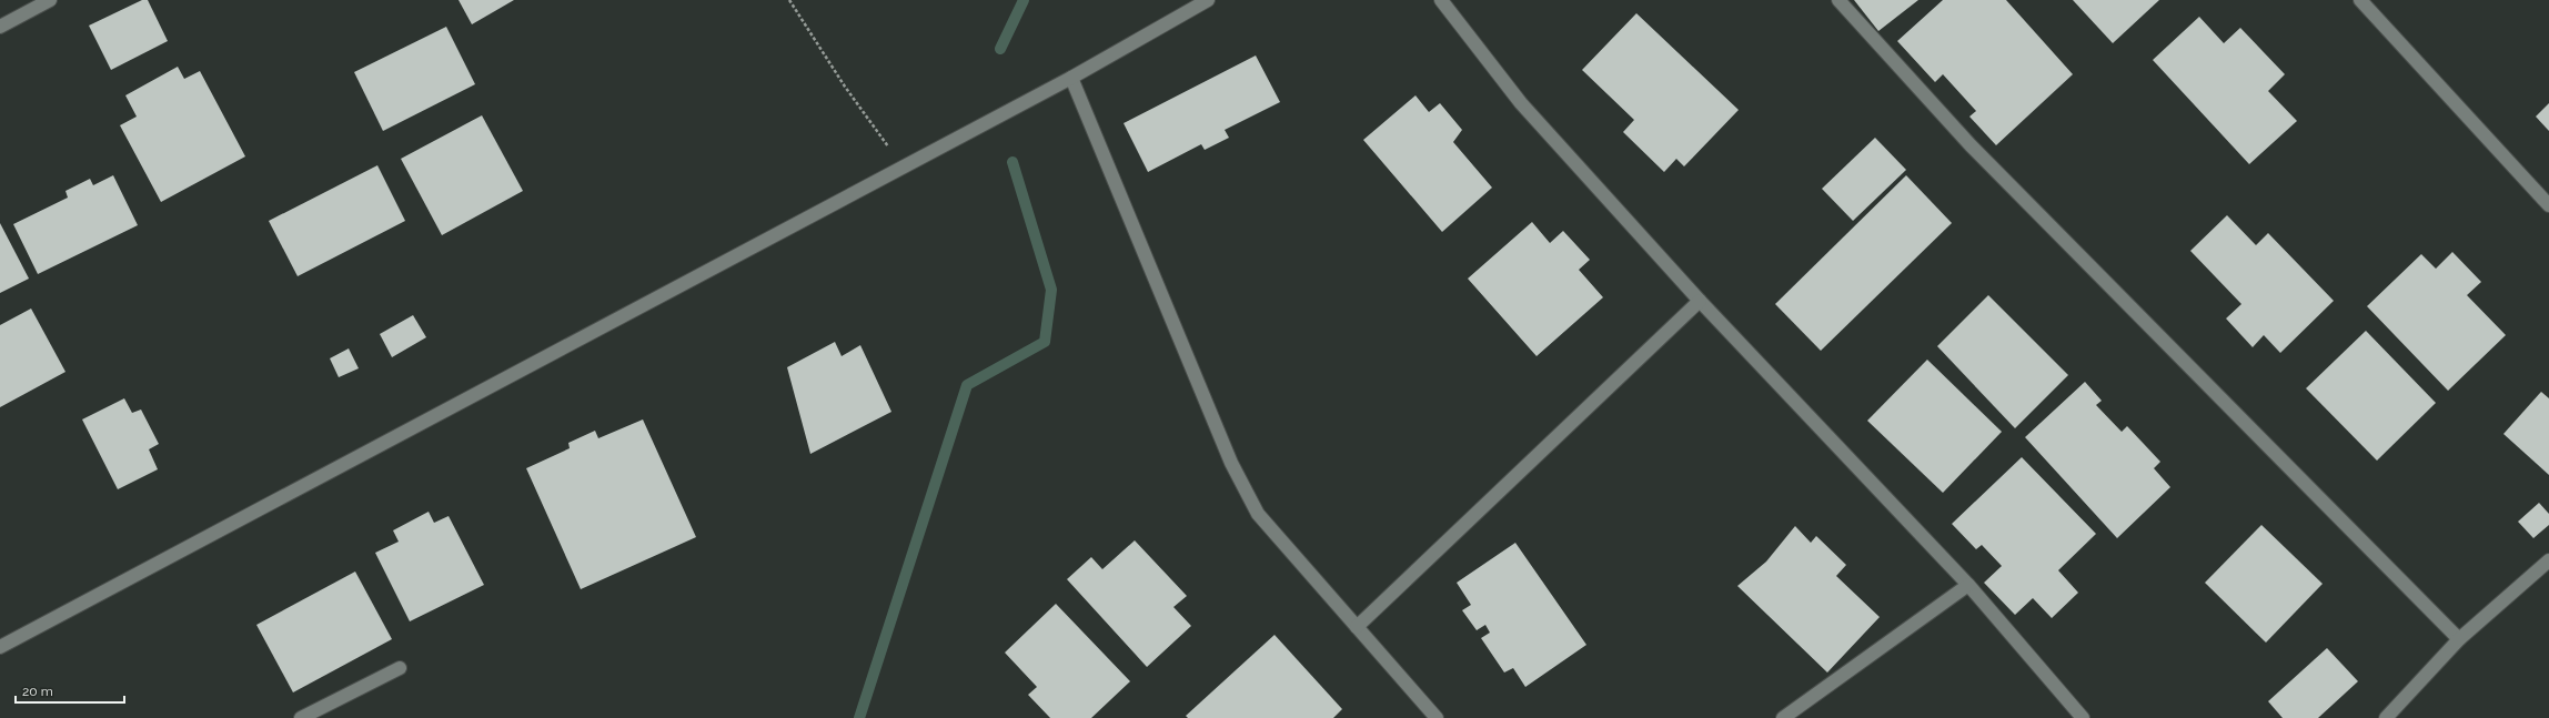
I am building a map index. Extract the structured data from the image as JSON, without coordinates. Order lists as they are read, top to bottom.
{
  "scale_bar": "20 m"
}
